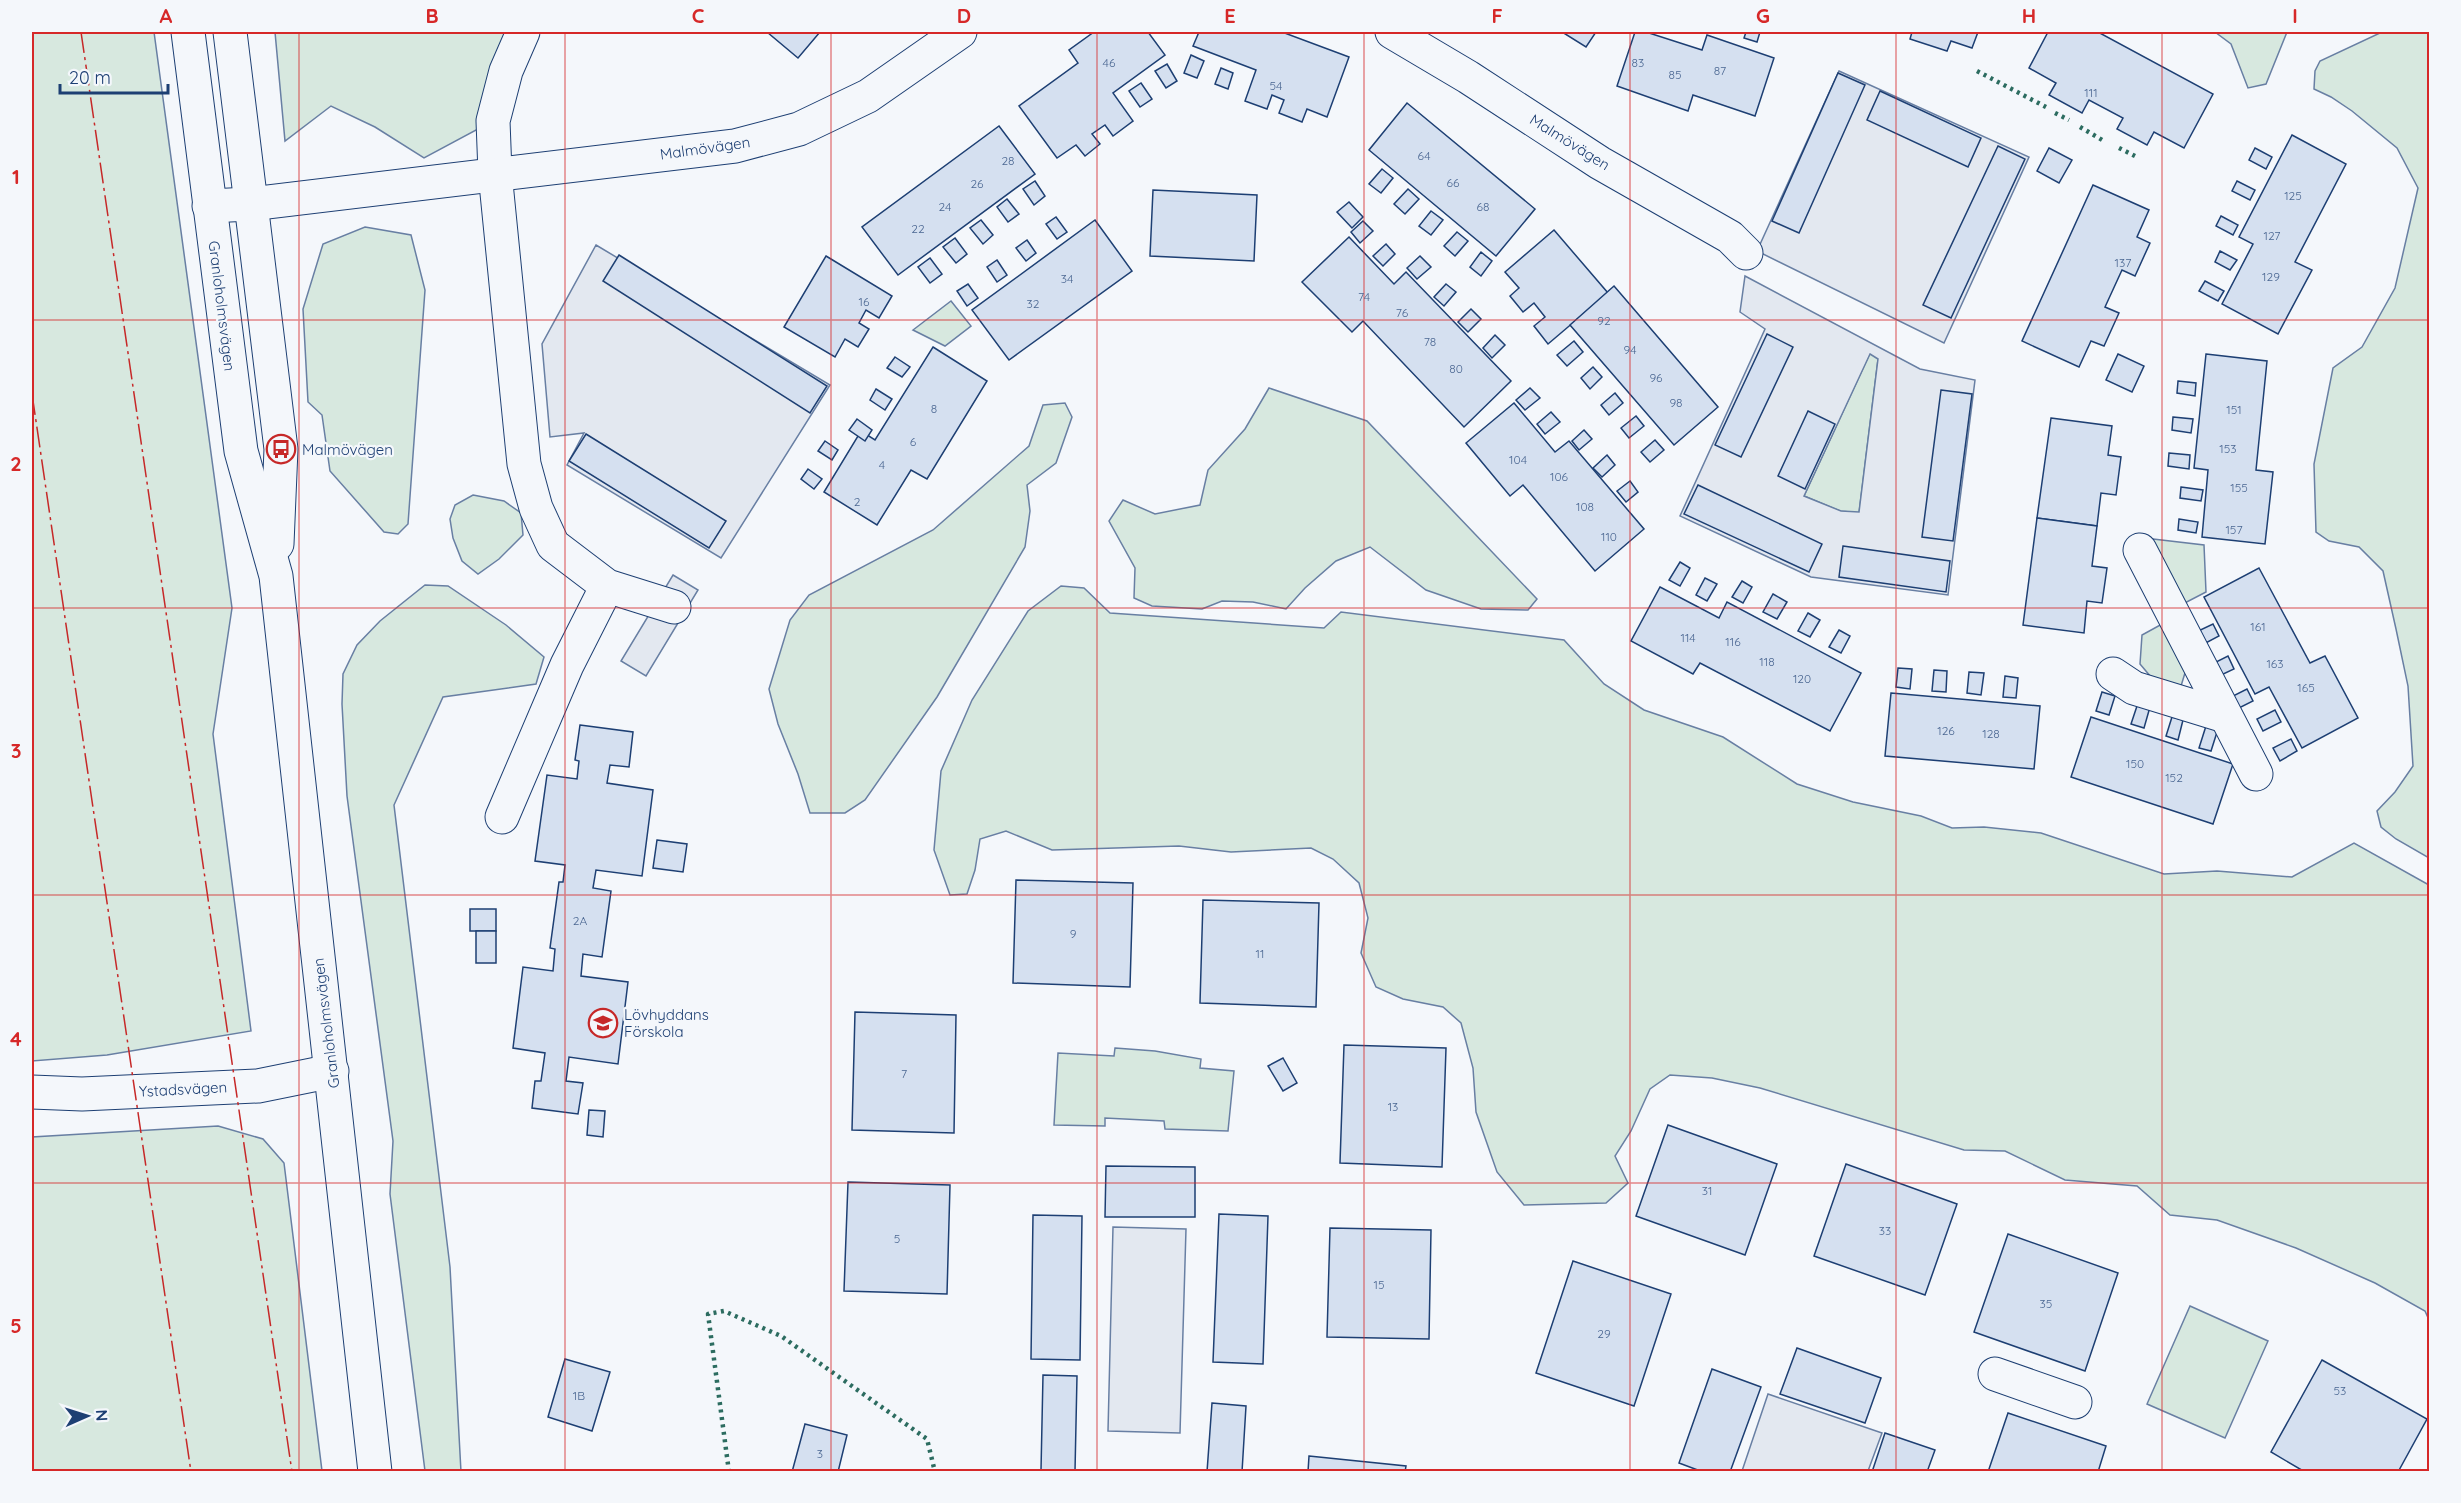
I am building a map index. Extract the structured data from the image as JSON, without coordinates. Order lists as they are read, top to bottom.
{
  "streets": {
    "street": ["Malmövägen", "Granloholmsvägen", "Ystadsvägen"]
  },
  "crossings": [
    ["Malmövägen", "Granloholmsvägen"],
    ["Granloholmsvägen", "Ystadsvägen"]
  ],
  "places": {
    "bus stop": ["Malmövägen"],
    "school or university": ["Lövhyddans Förskola"]
  },
  "house_numbers": [
    "46",
    "83",
    "87",
    "85",
    "54",
    "111",
    "64",
    "28",
    "66",
    "26",
    "125",
    "24",
    "68",
    "22",
    "127",
    "137",
    "129",
    "34",
    "74",
    "16",
    "32",
    "76",
    "92",
    "78",
    "94",
    "80",
    "96",
    "98",
    "8",
    "151",
    "6",
    "153",
    "104",
    "4",
    "106",
    "155",
    "2",
    "108",
    "157",
    "110",
    "161",
    "114",
    "116",
    "118",
    "163",
    "120",
    "165",
    "126",
    "128",
    "150",
    "152",
    "2A",
    "9",
    "11",
    "7",
    "13",
    "31",
    "33",
    "5",
    "15",
    "35",
    "29",
    "53",
    "1B",
    "3"
  ],
  "scale_bar": "20 m",
  "north": "right",
  "grid": {
    "columns": [
      "A",
      "B",
      "C",
      "D",
      "E",
      "F",
      "G",
      "H",
      "I"
    ],
    "rows": [
      "1",
      "2",
      "3",
      "4",
      "5"
    ]
  }
}
